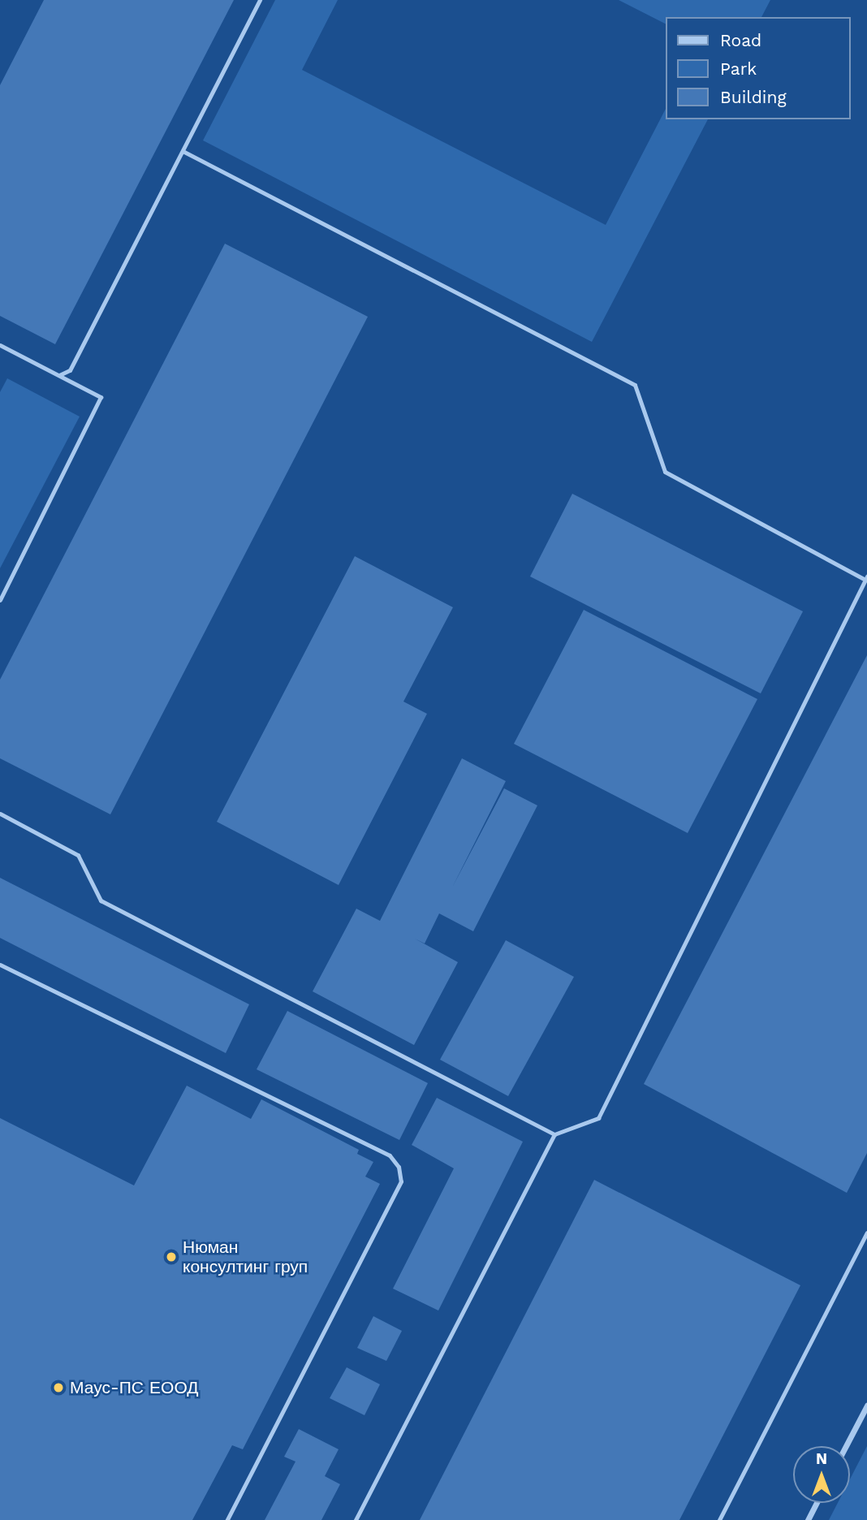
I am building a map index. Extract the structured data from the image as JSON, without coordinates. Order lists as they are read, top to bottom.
{
  "places": ["Нюман консултинг груп", "Маус-ПС ЕООД"],
  "legend": ["Road", "Park", "Building"],
  "north": "top"
}
